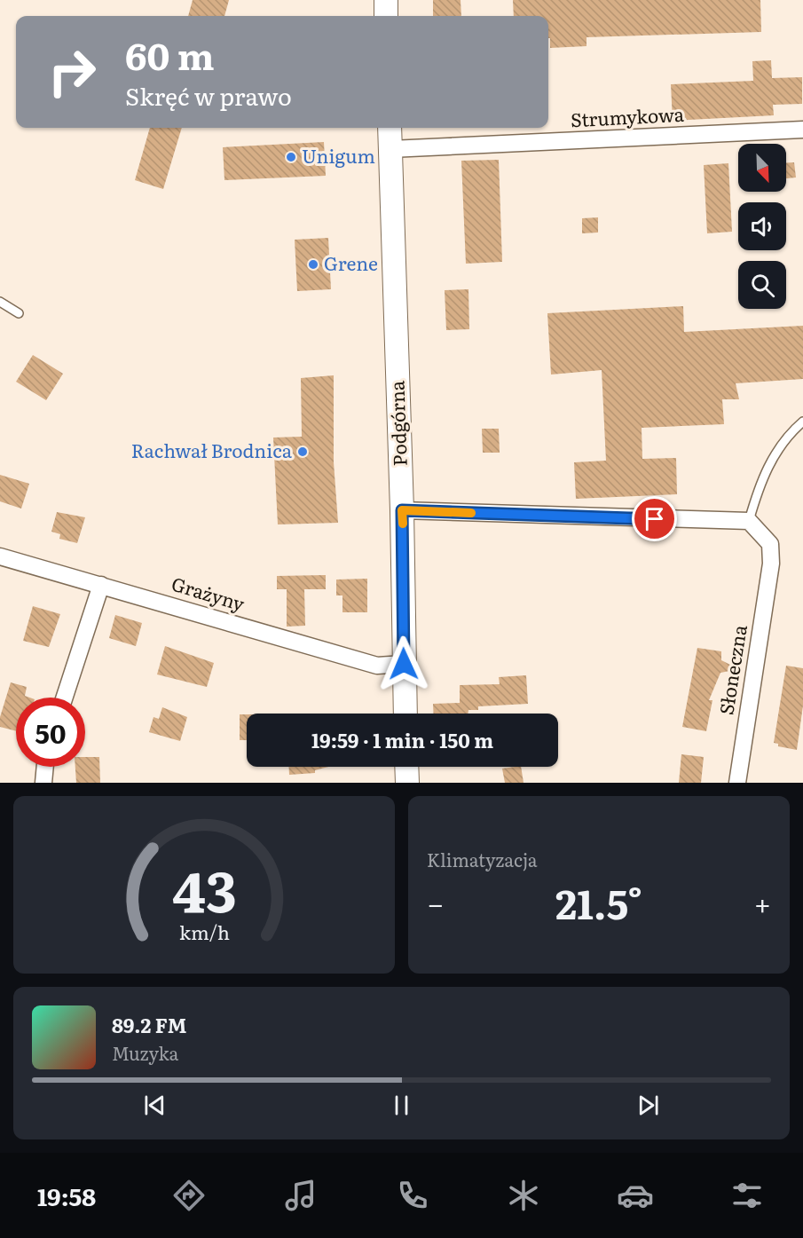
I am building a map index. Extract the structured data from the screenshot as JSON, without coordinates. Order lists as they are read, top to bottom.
{
  "streets": {
    "main road": ["Podgórna"],
    "street": ["Strumykowa", "Grażyny", "Słoneczna"]
  },
  "crossings": [
    ["Strumykowa", "Podgórna"],
    ["Podgórna", "Grażyny"]
  ],
  "places": ["Unigum", "Grene", "Rachwał Brodnica"],
  "north": "bottom right",
  "page": {
    "turn": ["60 m", "Skręć w prawo"],
    "limit": "50",
    "trip": "19:59 · 1 min · 150 m",
    "tile": "Klimatyzacja",
    "heat": ["−", "21.5°", "+"],
    "song": ["89.2 FM", "Muzyka"],
    "tabs": "19:58",
    "gauge": ["43", "km/h"]
  }
}
